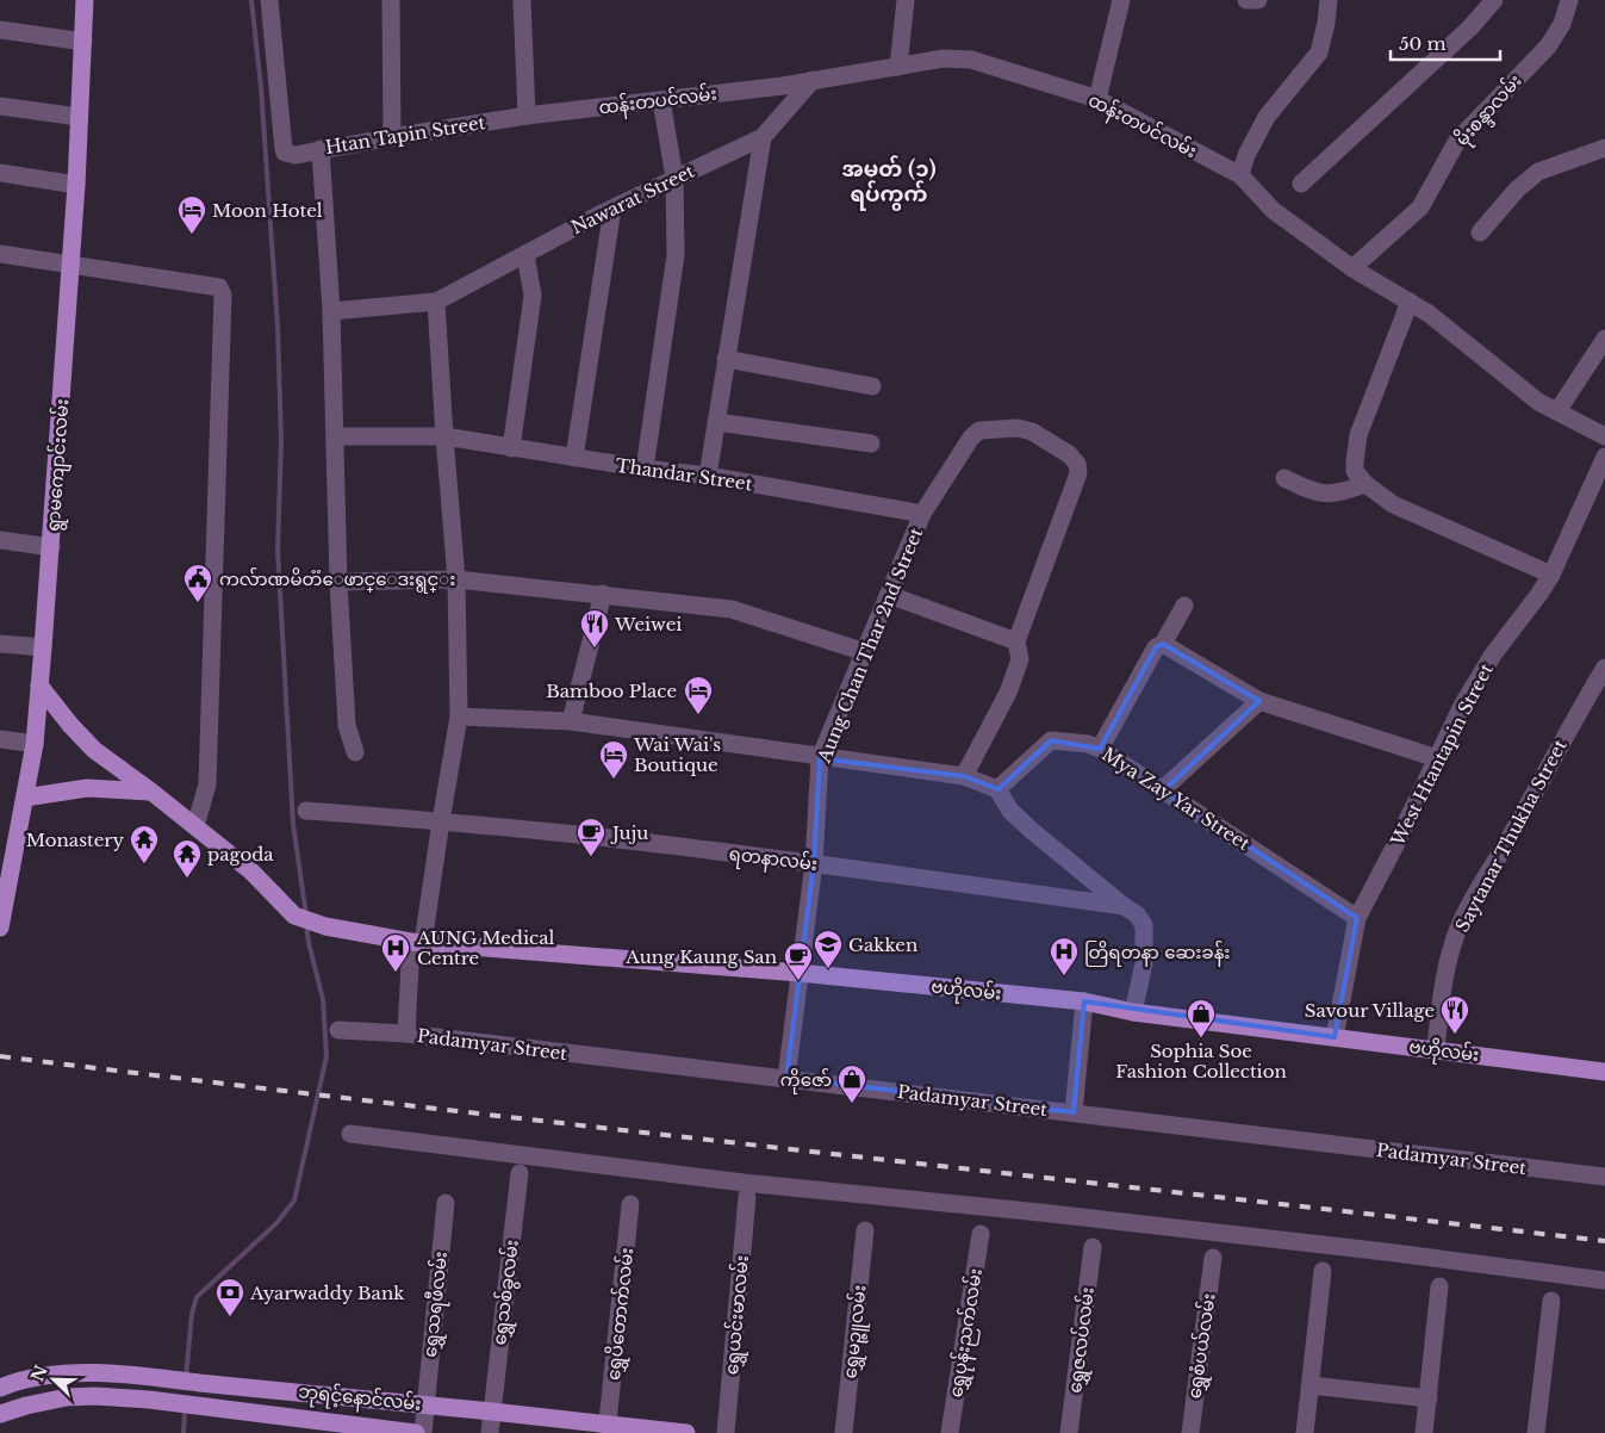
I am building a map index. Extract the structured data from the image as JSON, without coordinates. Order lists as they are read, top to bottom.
{
  "streets": {
    "main road": ["ရွာမကျောင်းလမ်း", "ဗဟိုလမ်း", "ဘုရင့်နောင်လမ်း"],
    "street": [
      "ထန်းတပင်လမ်း",
      "မိုးစန္ဒာလမ်း",
      "Htan Tapin Street",
      "Nawarat Street",
      "Thandar Street",
      "Aung Chan Thar 2nd Street",
      "West Htantapin Street",
      "Mya Zay Yar Street",
      "Saytanar Thukha Street",
      "ရတနာလမ်း",
      "Padamyar Street",
      "ရွှေသစ်ခွလမ်း",
      "ရွှေသရဖီလမ်း",
      "ရွှေပိတောက်လမ်း",
      "ရွှေယင်းမာလမ်း",
      "ရွှေမဉ္ဇူလမ်း",
      "ရွှေပုန်းညက်လမ်း",
      "ရွှေဇလပ်လမ်း",
      "ရွှေစံပယ်လမ်း"
    ]
  },
  "crossings": [
    ["ထန်းတပင်လမ်း", "မိုးစန္ဒာလမ်း"],
    ["ထန်းတပင်လမ်း", "Htan Tapin Street"],
    ["ထန်းတပင်လမ်း", "Nawarat Street"],
    ["Thandar Street", "Aung Chan Thar 2nd Street"],
    ["Aung Chan Thar 2nd Street", "ရတနာလမ်း"],
    ["Aung Chan Thar 2nd Street", "ဗဟိုလမ်း"],
    ["Aung Chan Thar 2nd Street", "Padamyar Street"],
    ["West Htantapin Street", "Mya Zay Yar Street"],
    ["West Htantapin Street", "ဗဟိုလမ်း"],
    ["Saytanar Thukha Street", "ဗဟိုလမ်း"],
    ["ရွှေသစ်ခွလမ်း", "ဘုရင့်နောင်လမ်း"],
    ["ရွှေသရဖီလမ်း", "ဘုရင့်နောင်လမ်း"],
    ["ရွှေပိတောက်လမ်း", "ဘုရင့်နောင်လမ်း"]
  ],
  "districts": ["အမှတ် (၁) ရပ်ကွက်"],
  "places": {
    "hotel": ["Moon Hotel", "Bamboo Place", "Wai Wai's Boutique"],
    "public building": ["ကလ်ာဏမိတၱေဖာင္ေဒးရွင္း"],
    "restaurant": ["Weiwei", "Savour Village"],
    "cafe": ["Juju", "Aung Kaung San"],
    "temple": ["Monastery", "pagoda"],
    "school or university": ["Gakken"],
    "hospital": ["AUNG Medical Centre", "တြိရတနာ ဆေးခန်း"],
    "shop": ["Sophia Soe Fashion Collection", "ကိုဇော်"],
    "bank": ["Ayarwaddy Bank"]
  },
  "scale_bar": "50 m",
  "north": "top left"
}
